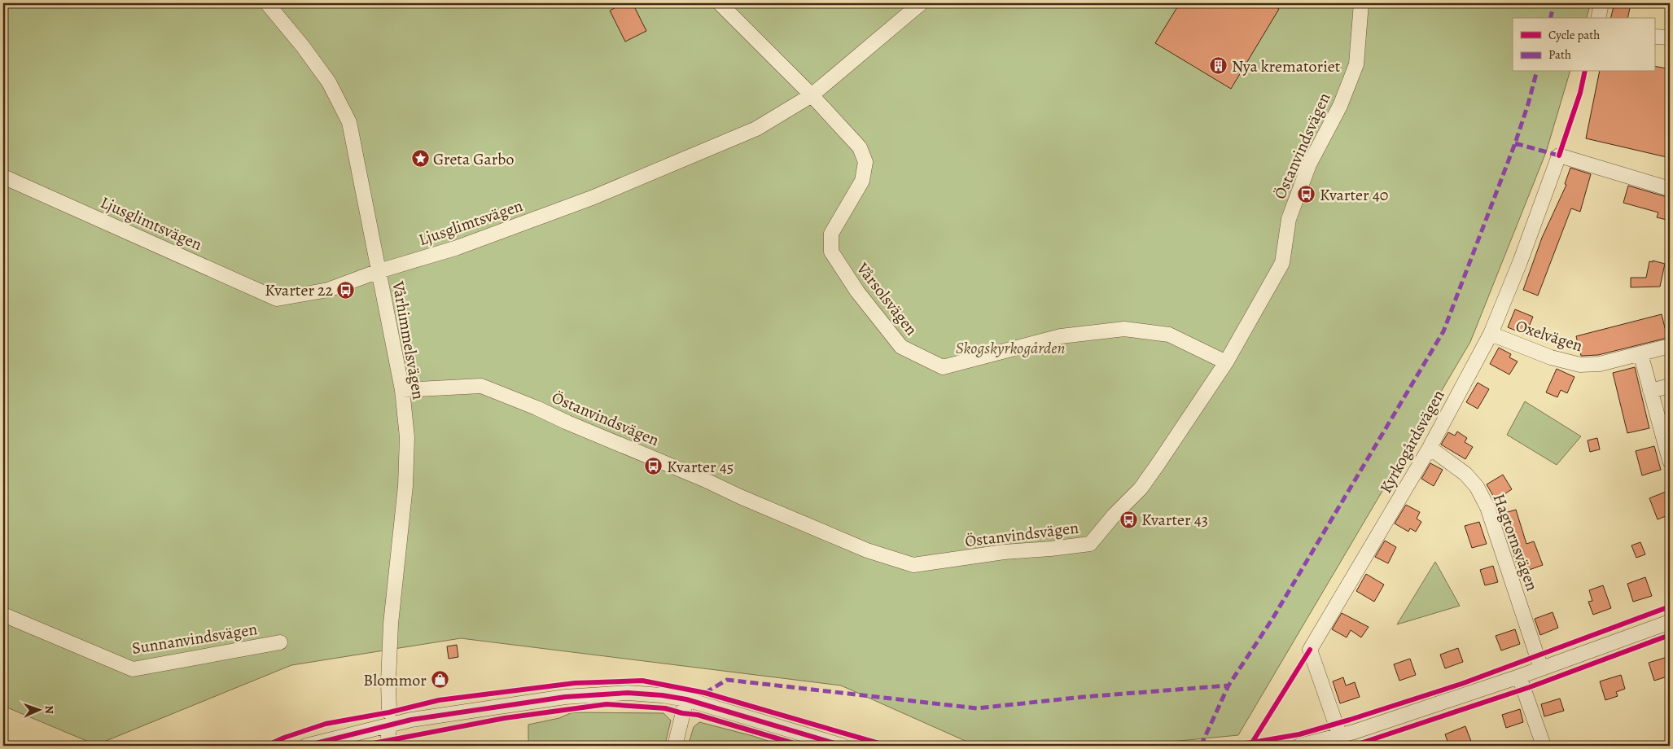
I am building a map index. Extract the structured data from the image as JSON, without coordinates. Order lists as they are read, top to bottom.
{
  "streets": {
    "street": [
      "Östanvindsvägen",
      "Ljusglimtsvägen",
      "Vårsolsvägen",
      "Oxelvägen",
      "Vårhimmelsvägen",
      "Kyrkogårdsvägen",
      "Hagtornsvägen",
      "Sunnanvindsvägen"
    ]
  },
  "crossings": [
    ["Östanvindsvägen", "Vårsolsvägen"],
    ["Östanvindsvägen", "Vårhimmelsvägen"],
    ["Ljusglimtsvägen", "Vårsolsvägen"],
    ["Ljusglimtsvägen", "Vårhimmelsvägen"],
    ["Oxelvägen", "Kyrkogårdsvägen"],
    ["Kyrkogårdsvägen", "Hagtornsvägen"]
  ],
  "parks": ["Skogskyrkogården"],
  "places": {
    "building": ["Nya krematoriet"],
    "place": ["Greta Garbo"],
    "bus stop": [
      "Kvarter 40",
      "Kvarter 22",
      "Kvarter 45",
      "Kvarter 43"
    ],
    "shop": ["Blommor"]
  },
  "legend": ["Cycle path", "Path"],
  "north": "right"
}
